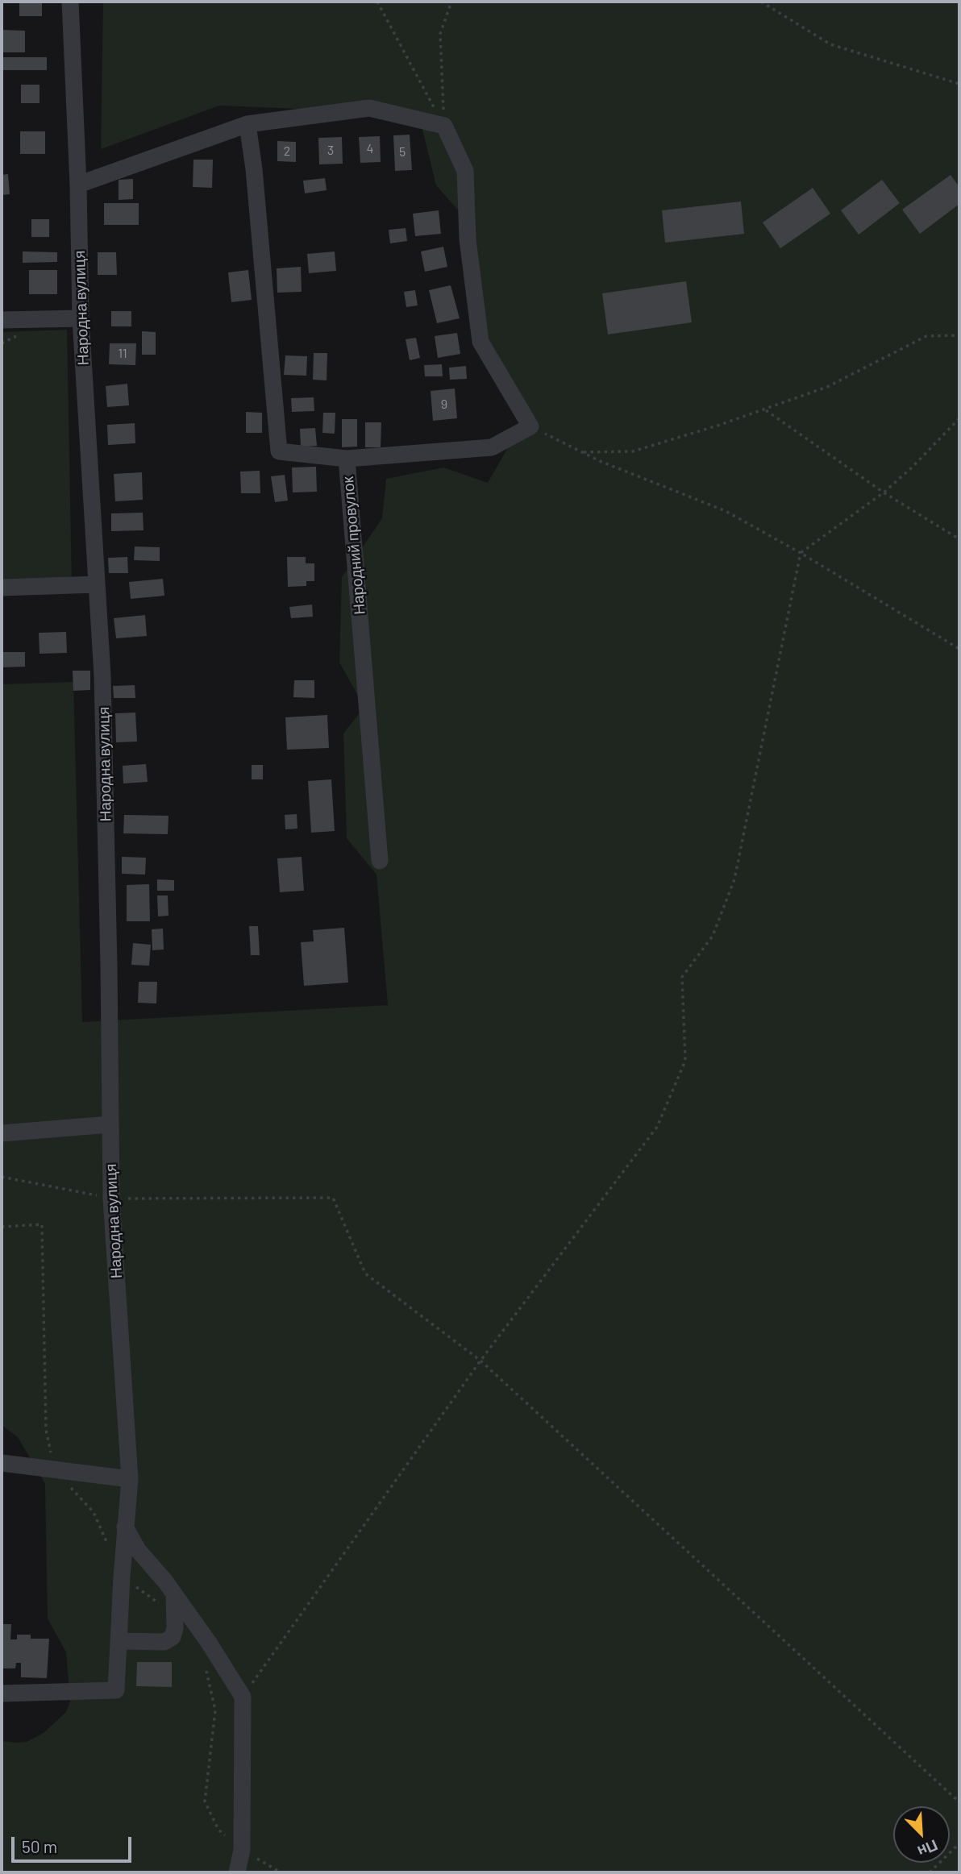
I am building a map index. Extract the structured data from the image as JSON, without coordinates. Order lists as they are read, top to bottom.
{
  "streets": {
    "street": ["Народна вулиця", "Народний провулок"]
  },
  "house_numbers": [
    "4",
    "3",
    "2",
    "5",
    "11",
    "9"
  ],
  "scale_bar": "50 m",
  "north": "bottom right"
}
